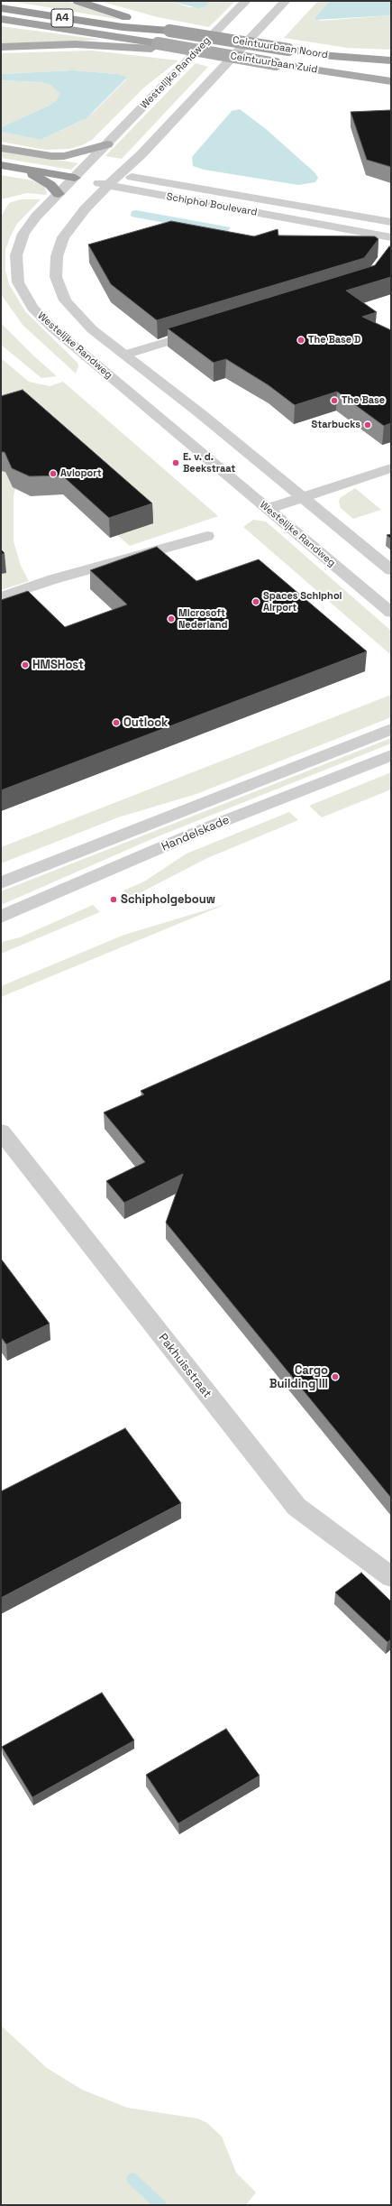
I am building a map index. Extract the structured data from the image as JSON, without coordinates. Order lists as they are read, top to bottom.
{
  "streets": {
    "highway": ["A4", "Ceintuurbaan Noord"],
    "main road": ["Ceintuurbaan Zuid"],
    "street": [
      "Westelijke Randweg",
      "Schiphol Boulevard",
      "Handelskade",
      "Pakhuisstraat"
    ]
  },
  "crossings": [
    ["A4", "Ceintuurbaan Noord"],
    ["A4", "Ceintuurbaan Zuid"],
    ["Westelijke Randweg", "Schiphol Boulevard"]
  ],
  "places": [
    "The Base D",
    "The Base",
    "Starbucks",
    "E. v. d. Beekstraat",
    "Avioport",
    "Spaces Schiphol Airport",
    "Microsoft Nederland",
    "HMSHost",
    "Outlook",
    "Schipholgebouw",
    "Cargo Building III"
  ]
}
